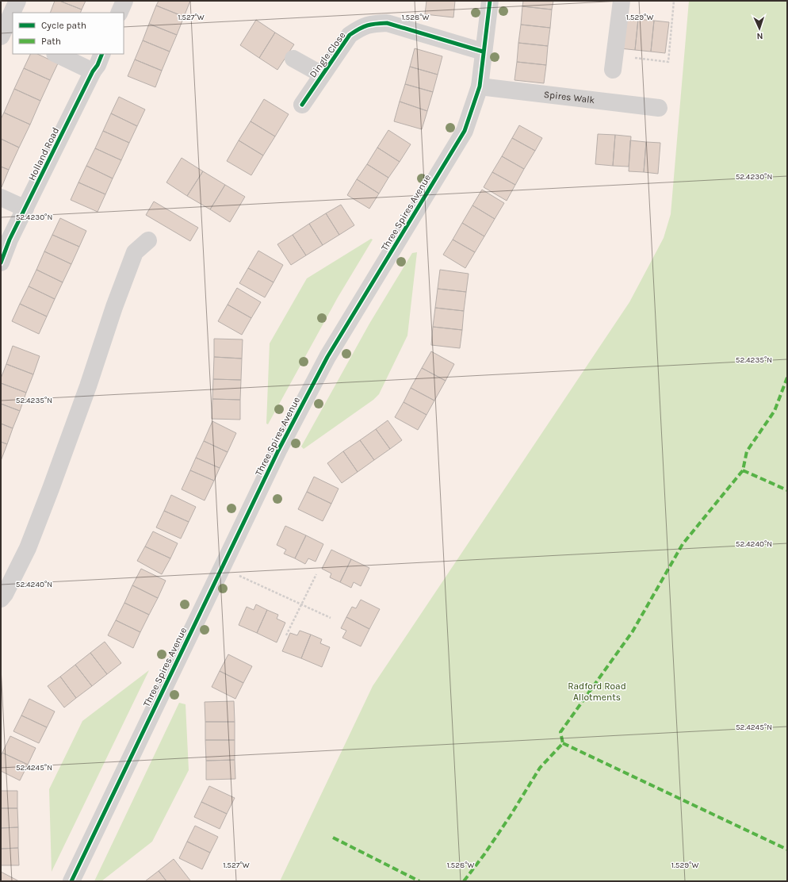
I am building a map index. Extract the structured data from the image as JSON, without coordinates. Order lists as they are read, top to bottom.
{
  "streets": {
    "street": [
      "Dingle Close",
      "Spires Walk",
      "Holland Road",
      "Three Spires Avenue"
    ]
  },
  "crossings": [
    ["Dingle Close", "Three Spires Avenue"],
    ["Spires Walk", "Three Spires Avenue"]
  ],
  "parks": ["Radford Road Allotments"],
  "legend": ["Cycle path", "Path"],
  "north": "bottom",
  "coordinates": [
    "1.527°W",
    "1.528°W",
    "1.529°W",
    "52.4230°N",
    "52.4235°N",
    "52.4240°N",
    "52.4245°N"
  ]
}
